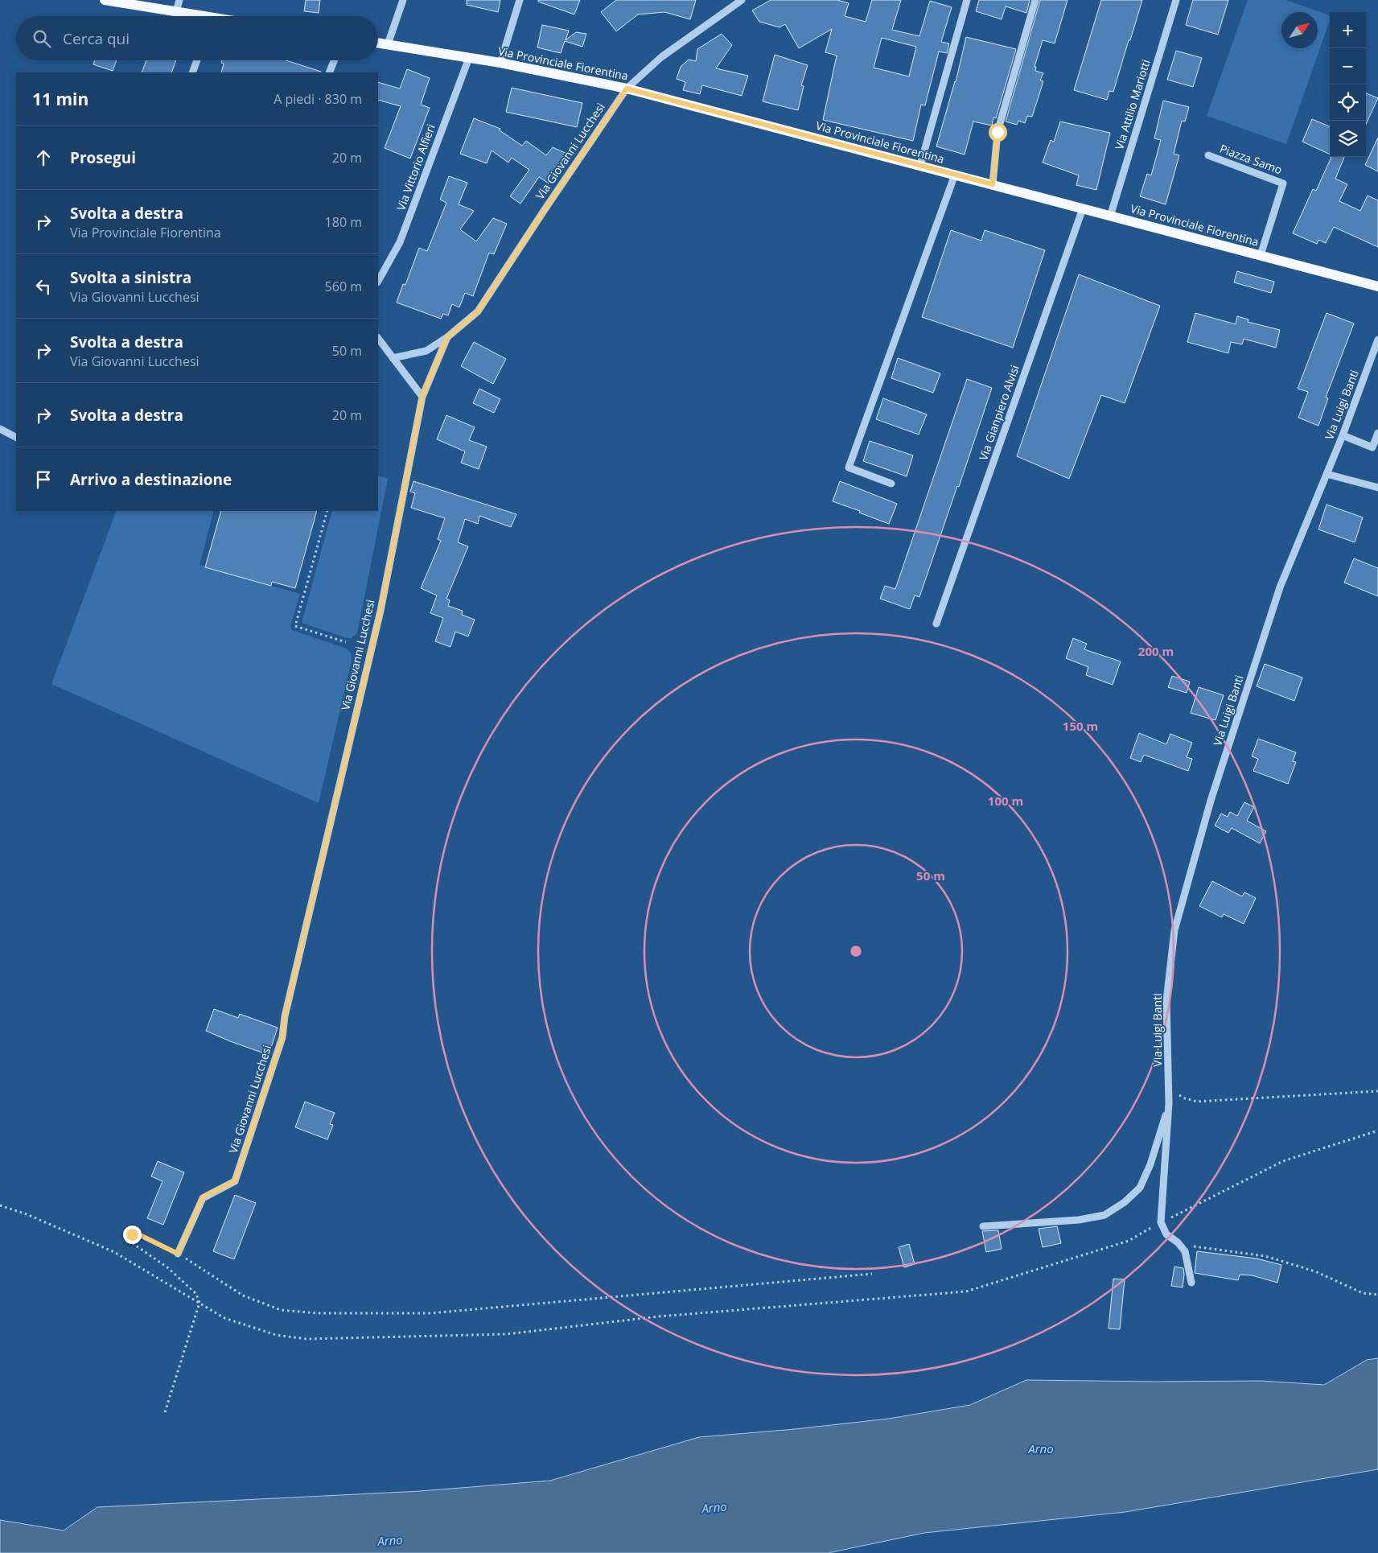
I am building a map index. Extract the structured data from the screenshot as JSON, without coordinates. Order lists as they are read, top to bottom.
{
  "streets": {
    "main road": ["Via Provinciale Fiorentina"],
    "street": [
      "Via Attilio Mariotti",
      "Via Giovanni Lucchesi",
      "Piazza Samo",
      "Via Vittorio Alfieri",
      "Via Luigi Banti",
      "Via Gianpiero Alvisi"
    ]
  },
  "crossings": [
    ["Via Provinciale Fiorentina", "Via Attilio Mariotti"],
    ["Via Provinciale Fiorentina", "Via Giovanni Lucchesi"],
    ["Via Provinciale Fiorentina", "Piazza Samo"],
    ["Via Provinciale Fiorentina", "Via Vittorio Alfieri"],
    ["Via Provinciale Fiorentina", "Via Gianpiero Alvisi"]
  ],
  "water": ["Arno"],
  "north": "top right",
  "page": {
    "map_buttons": ["+", "−"],
    "search": "Cerca qui",
    "heading": ["11 min", "A piedi · 830 m"],
    "list": [
      ["Prosegui", "20 m"],
      ["Svolta a destra", "Via Provinciale Fiorentina", "180 m"],
      ["Svolta a sinistra", "Via Giovanni Lucchesi", "560 m"],
      ["Svolta a destra", "Via Giovanni Lucchesi", "50 m"],
      ["Svolta a destra", "20 m"],
      "Arrivo a destinazione"
    ]
  },
  "rings": [
    "200 m",
    "150 m",
    "100 m",
    "50 m"
  ]
}
